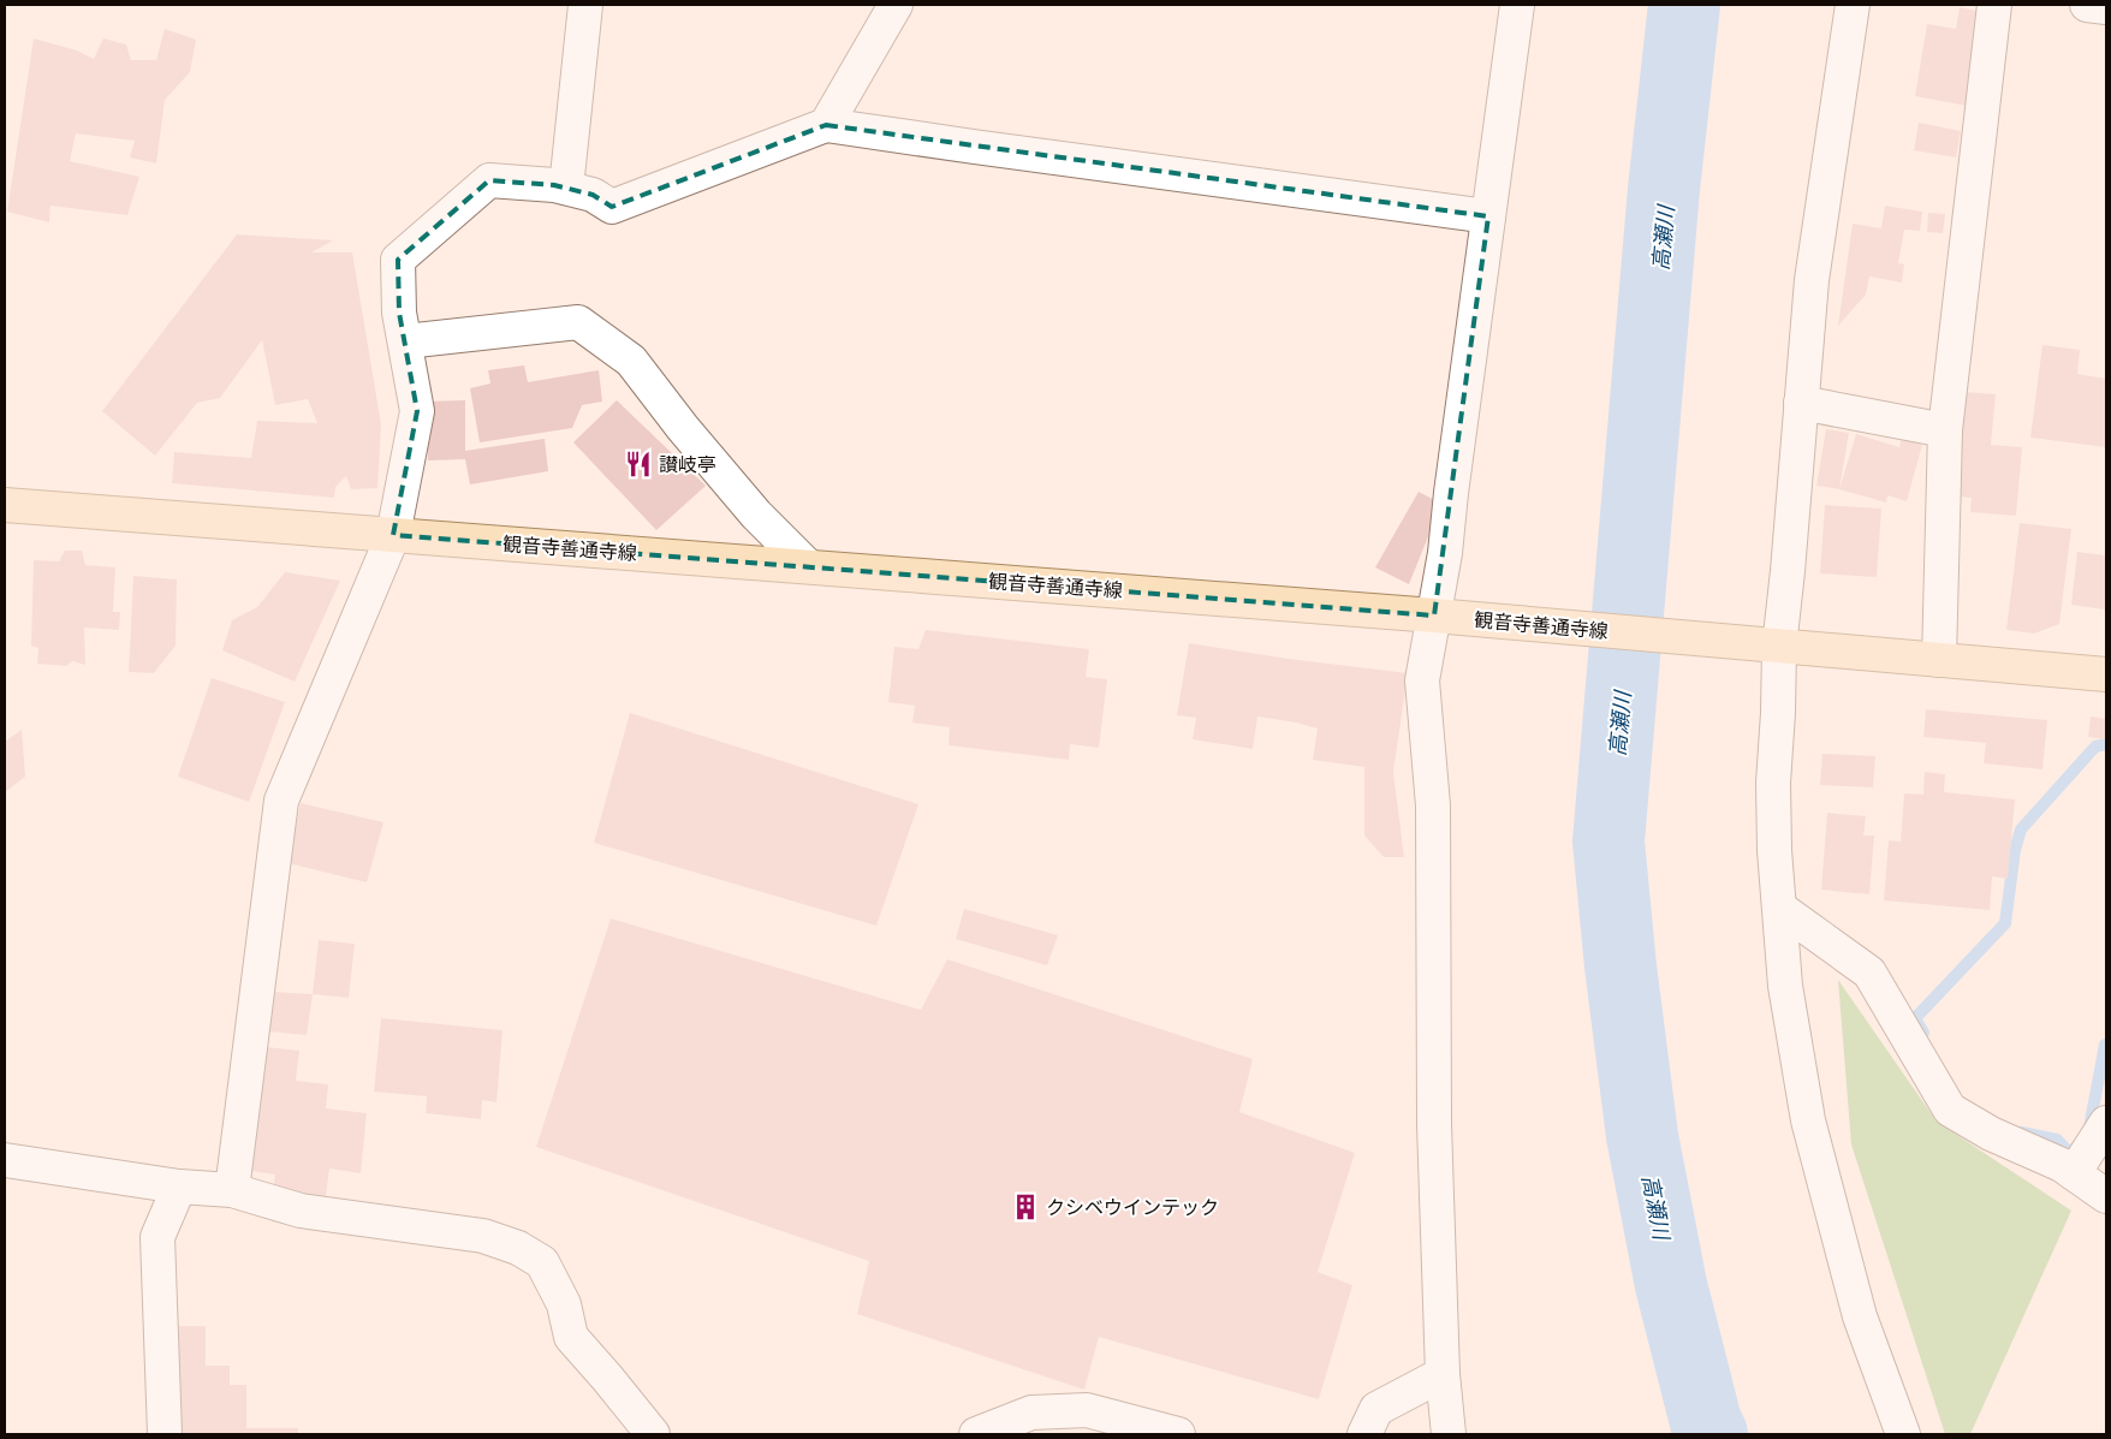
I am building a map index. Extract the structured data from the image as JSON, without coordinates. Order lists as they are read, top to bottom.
{
  "streets": {
    "main road": ["観音寺善通寺線"]
  },
  "water": ["高瀬川"],
  "places": {
    "restaurant": ["讃岐亭"],
    "building": ["クシベウインテック"]
  }
}
